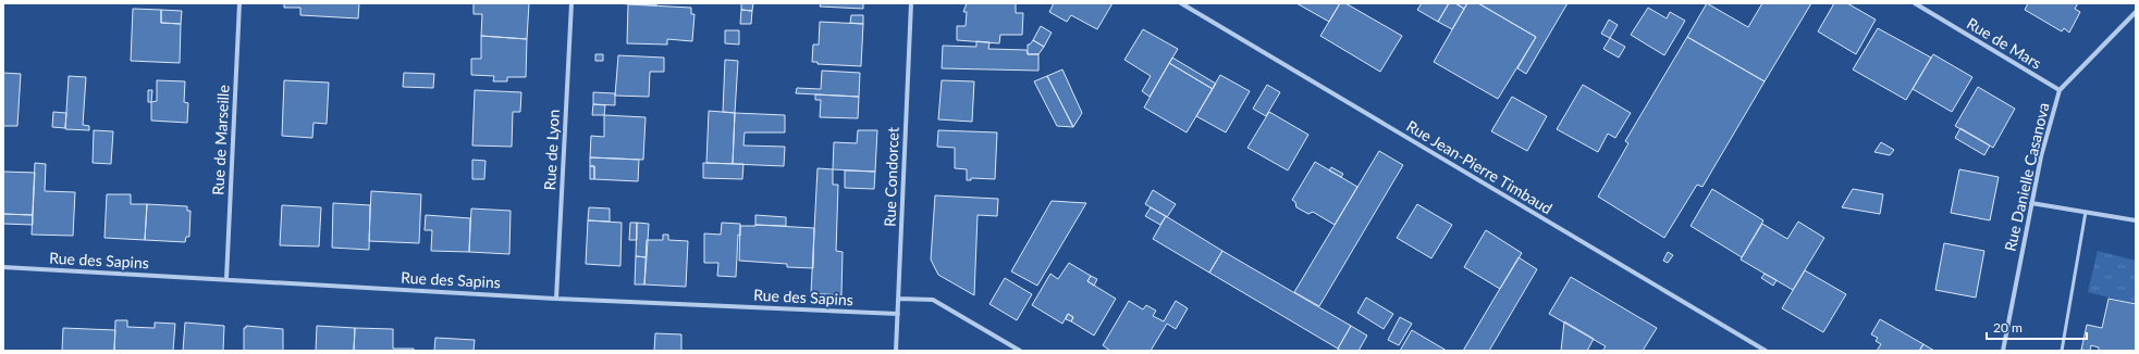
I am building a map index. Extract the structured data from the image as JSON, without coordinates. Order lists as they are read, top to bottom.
{
  "streets": {
    "street": [
      "Rue de Mars",
      "Rue de Marseille",
      "Rue de Lyon",
      "Rue Jean-Pierre Timbaud",
      "Rue Condorcet",
      "Rue Danielle Casanova",
      "Rue des Sapins"
    ]
  },
  "crossings": [
    ["Rue de Mars", "Rue Danielle Casanova"],
    ["Rue de Marseille", "Rue des Sapins"],
    ["Rue de Lyon", "Rue des Sapins"],
    ["Rue Condorcet", "Rue des Sapins"]
  ],
  "scale_bar": "20 m"
}
